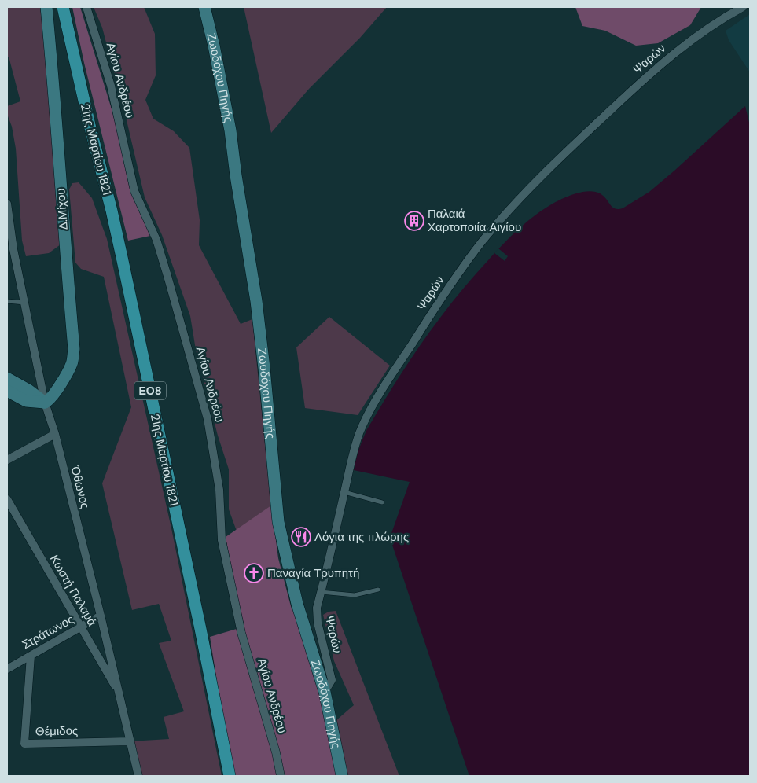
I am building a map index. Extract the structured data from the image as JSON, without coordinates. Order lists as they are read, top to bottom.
{
  "streets": {
    "main road": [
      "Ζωοδόχου Πηγής",
      "21ης Μαρτίου 1821",
      "Δ.Μίχου",
      "ΕΟ8"
    ],
    "street": [
      "Ψαρών",
      "Αγίου Ανδρέου",
      "Όθωνος",
      "Κωστή Παλαμά",
      "Στράτωνος",
      "Θέμιδος"
    ]
  },
  "crossings": [
    ["Ψαρών", "Ζωοδόχου Πηγής"],
    ["Δ.Μίχου", "Όθωνος"],
    ["Όθωνος", "Κωστή Παλαμά"],
    ["Όθωνος", "Στράτωνος"],
    ["Όθωνος", "Θέμιδος"],
    ["Κωστή Παλαμά", "Στράτωνος"],
    ["Στράτωνος", "Θέμιδος"]
  ],
  "places": {
    "building": ["Παλαιά Χαρτοποιία Αιγίου"],
    "restaurant": ["Λόγια της πλώρης"],
    "church": ["Παναγία Τρυπητή"]
  }
}
